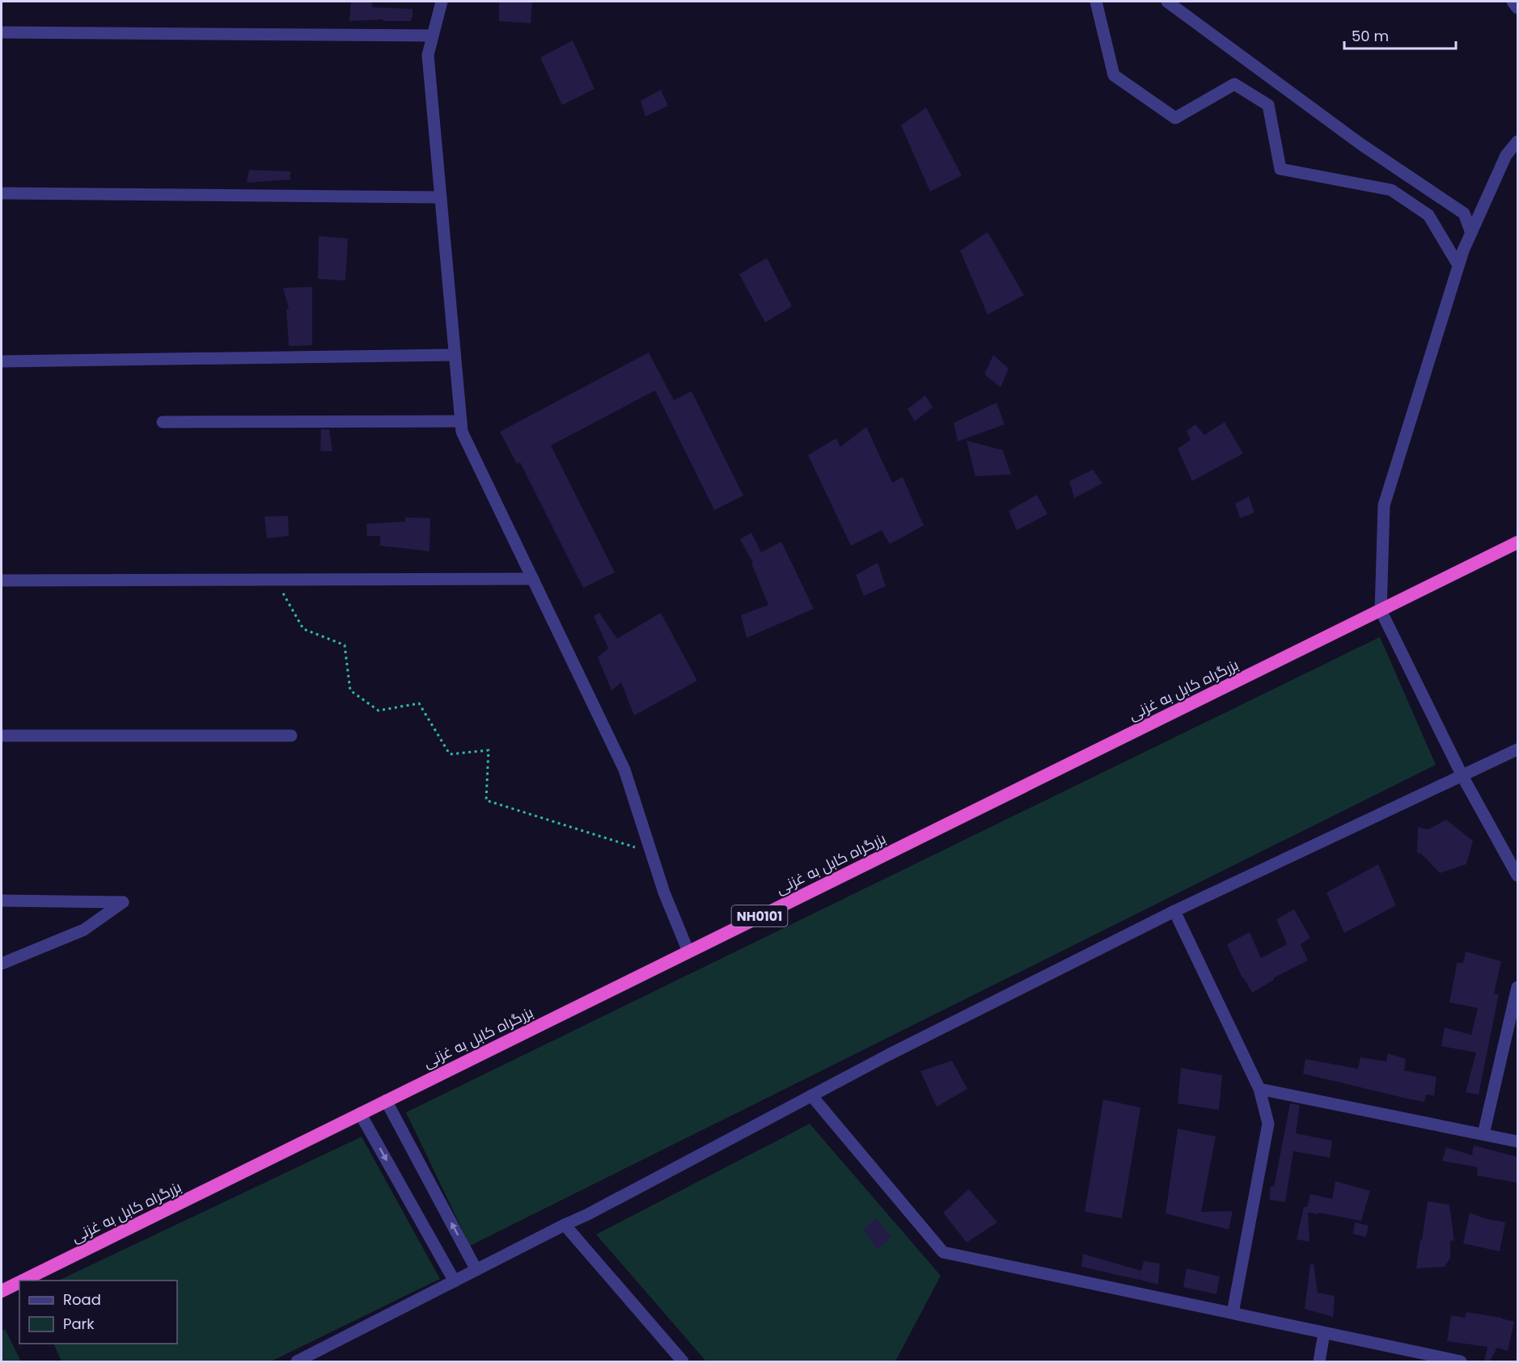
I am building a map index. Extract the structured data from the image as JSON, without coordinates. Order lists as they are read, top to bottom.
{
  "streets": {
    "highway": ["بزرگراه کابل به غزنی", "NH0101"]
  },
  "legend": ["Road", "Park"],
  "scale_bar": "50 m"
}
